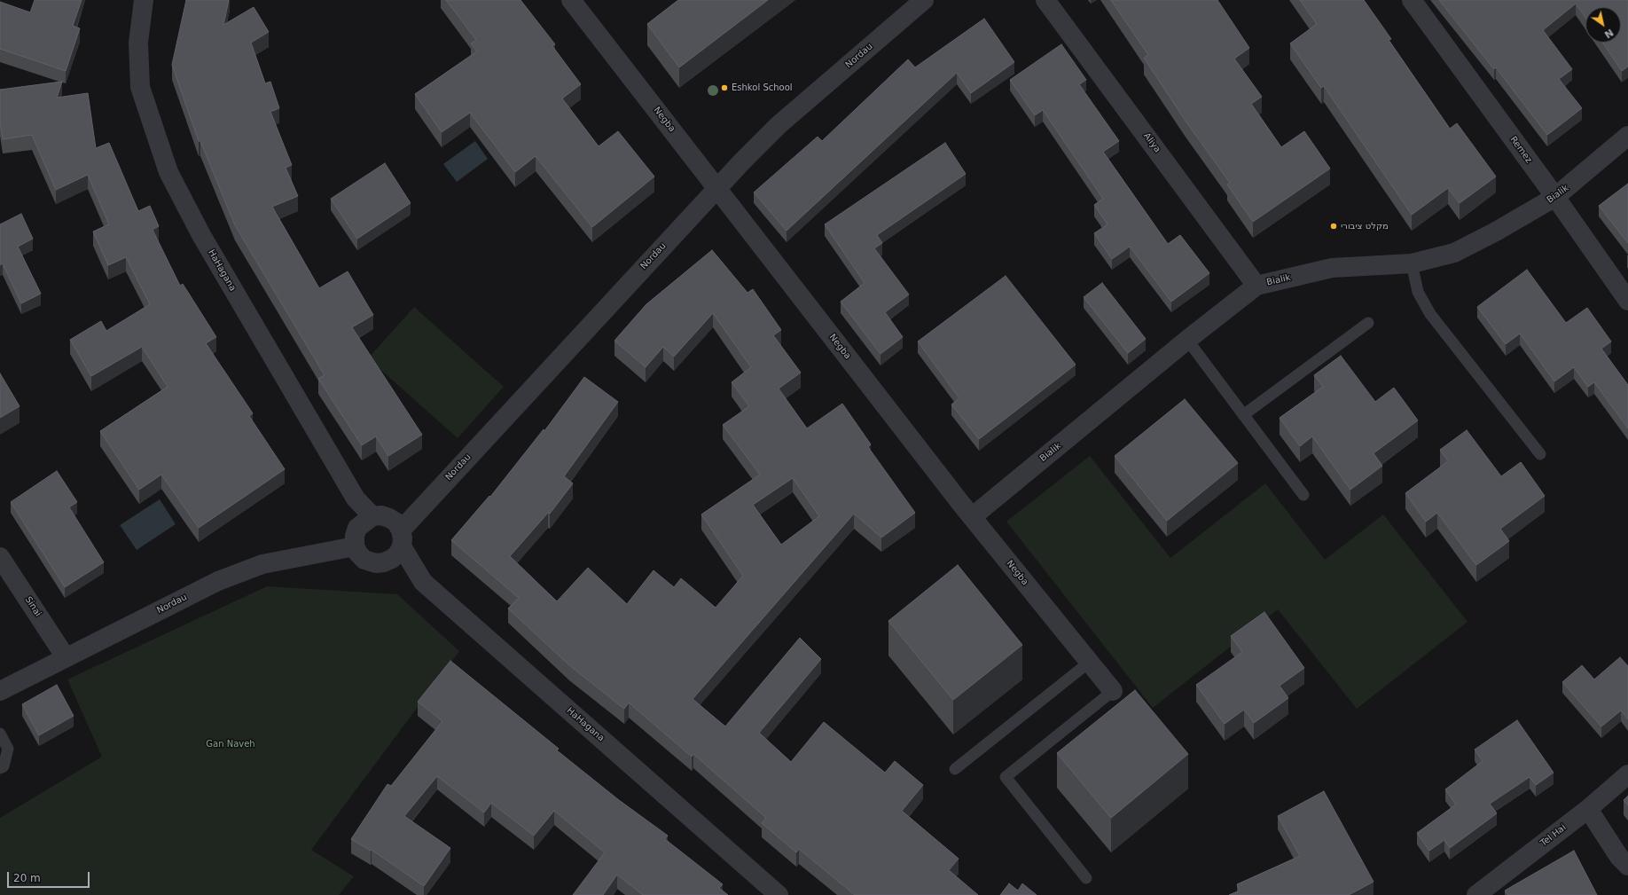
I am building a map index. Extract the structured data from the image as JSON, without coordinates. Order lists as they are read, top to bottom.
{
  "streets": {
    "street": [
      "Nordau",
      "Negba",
      "Aliya",
      "Remez",
      "Bialik",
      "HaHagana",
      "Sinai",
      "Tel Hai"
    ]
  },
  "crossings": [
    ["Nordau", "Negba"],
    ["Nordau", "HaHagana"],
    ["Nordau", "Sinai"],
    ["Negba", "Bialik"],
    ["Aliya", "Bialik"],
    ["Remez", "Bialik"]
  ],
  "parks": ["Gan Naveh"],
  "places": ["Eshkol School", "מקלט ציבורי"],
  "scale_bar": "20 m",
  "north": "bottom right"
}
